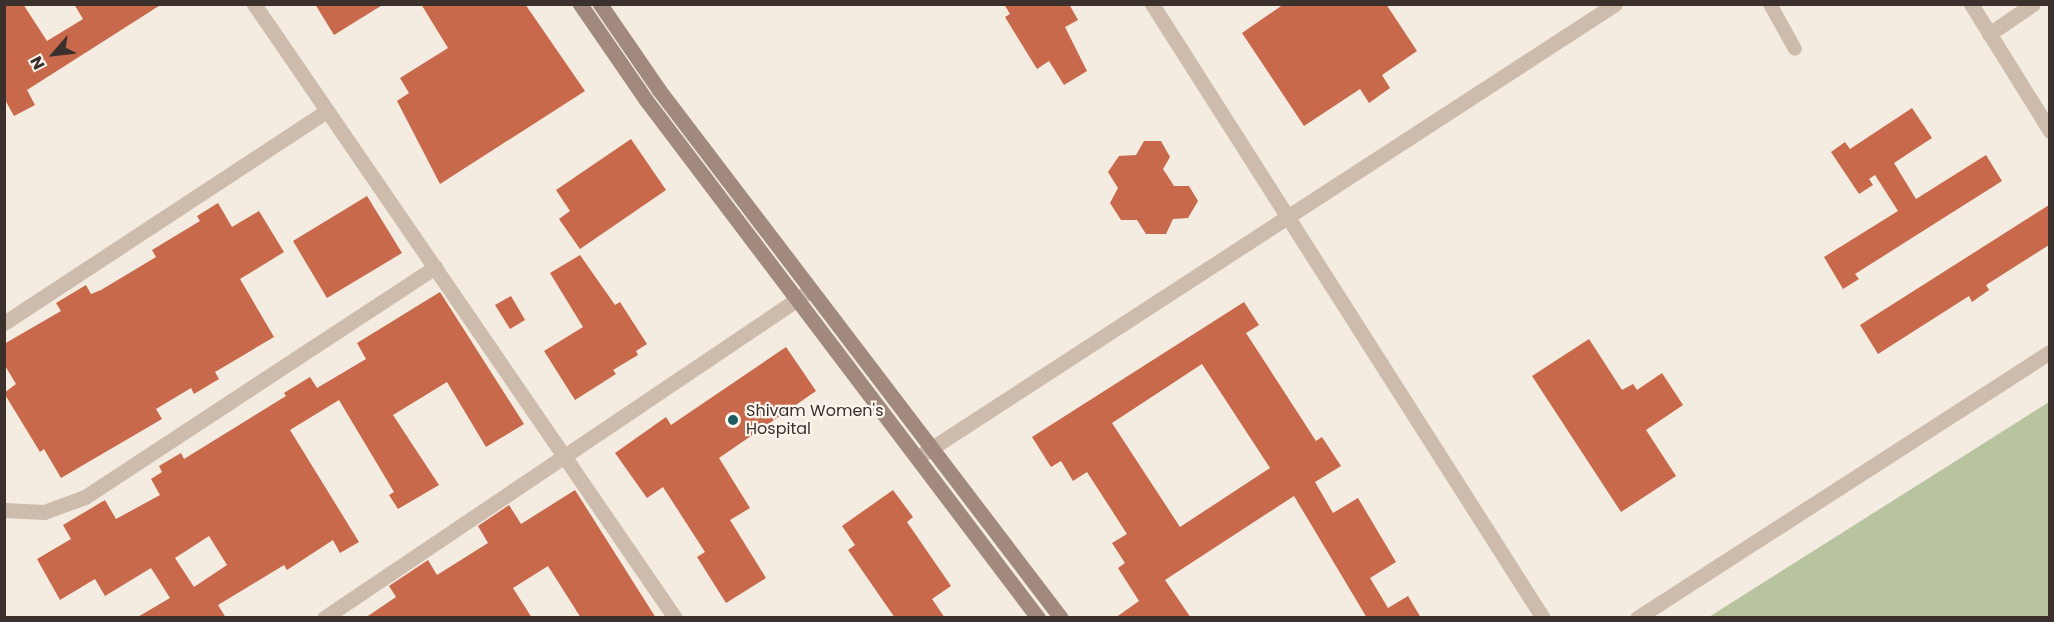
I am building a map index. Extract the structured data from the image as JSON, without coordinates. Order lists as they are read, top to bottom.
{
  "places": ["Shivam Women's Hospital"],
  "north": "bottom left"
}
